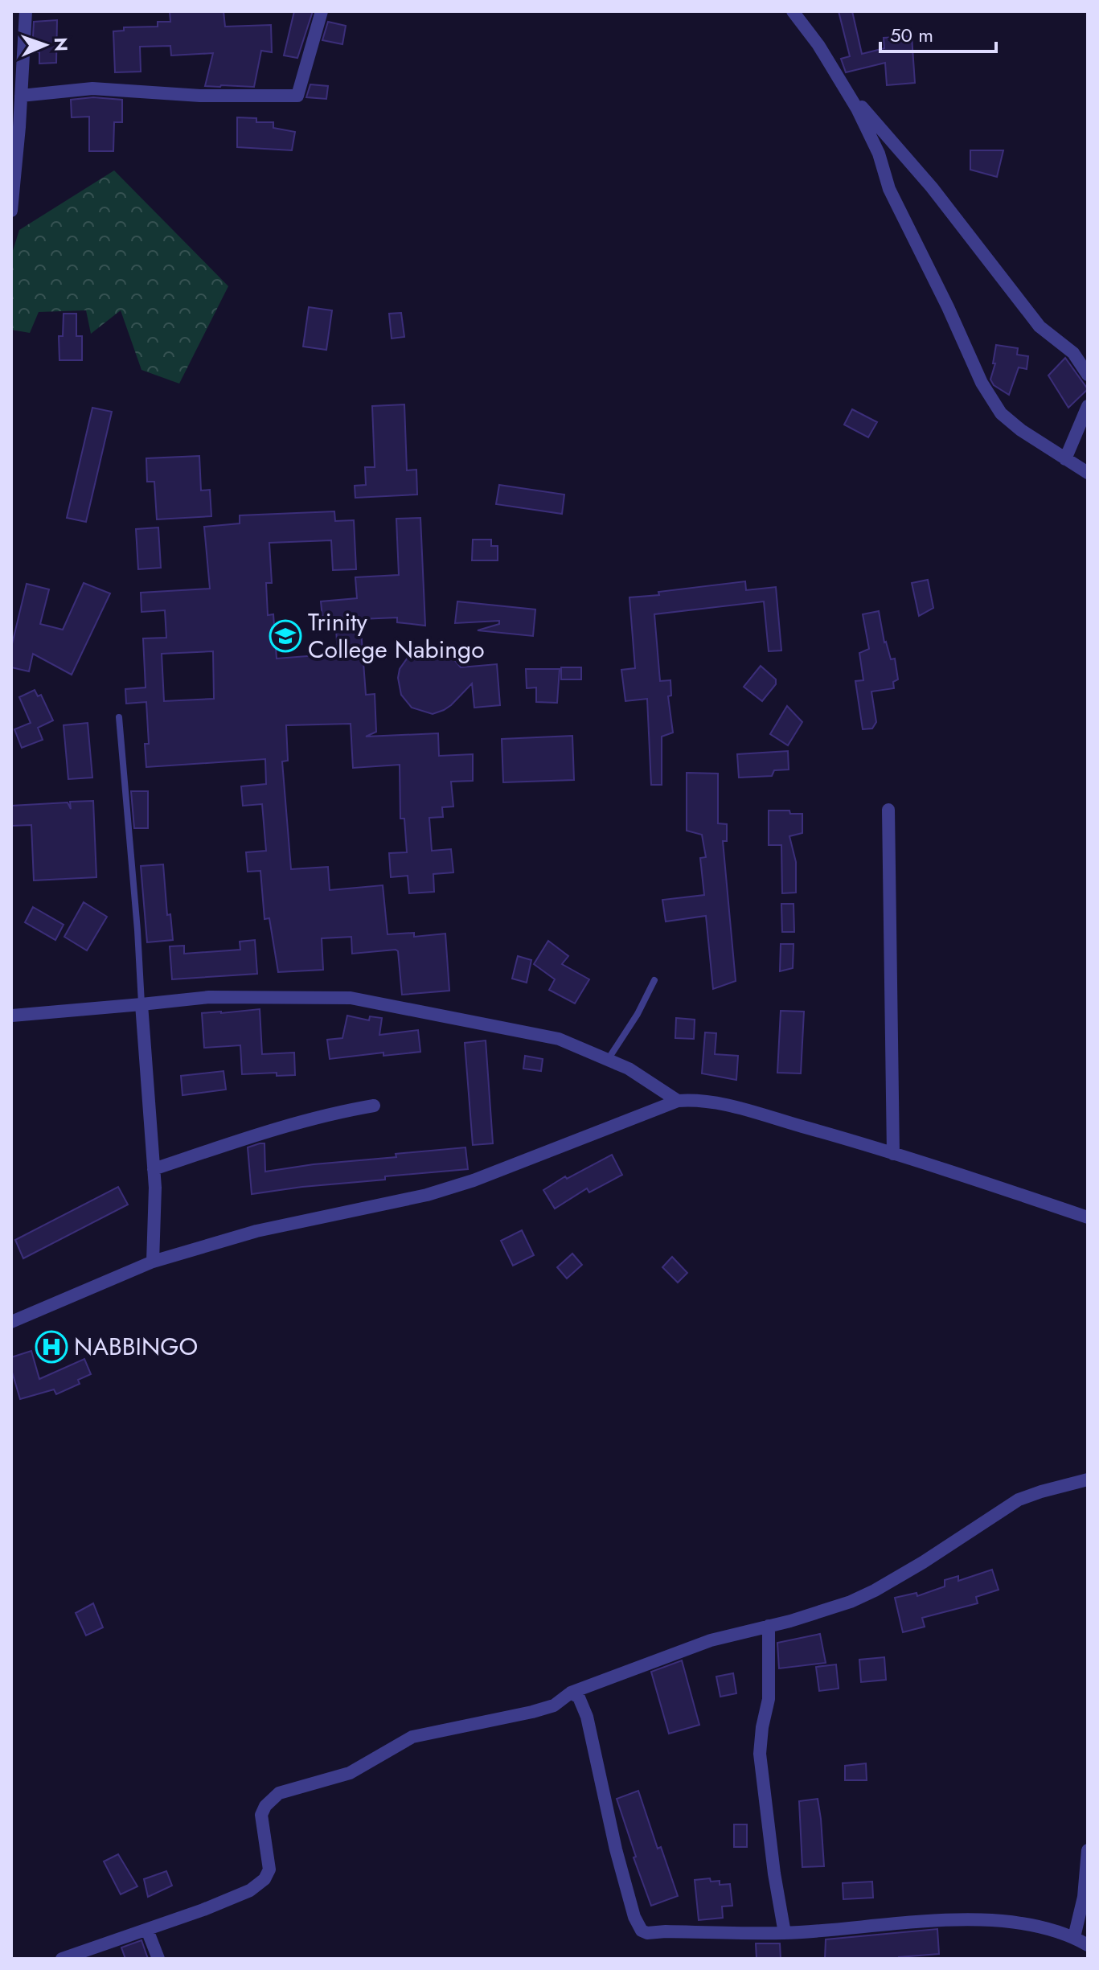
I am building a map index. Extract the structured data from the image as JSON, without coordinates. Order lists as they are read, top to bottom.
{
  "places": {
    "school or university": ["Trinity College Nabingo"],
    "hospital": ["NABBINGO"]
  },
  "scale_bar": "50 m",
  "north": "right"
}
